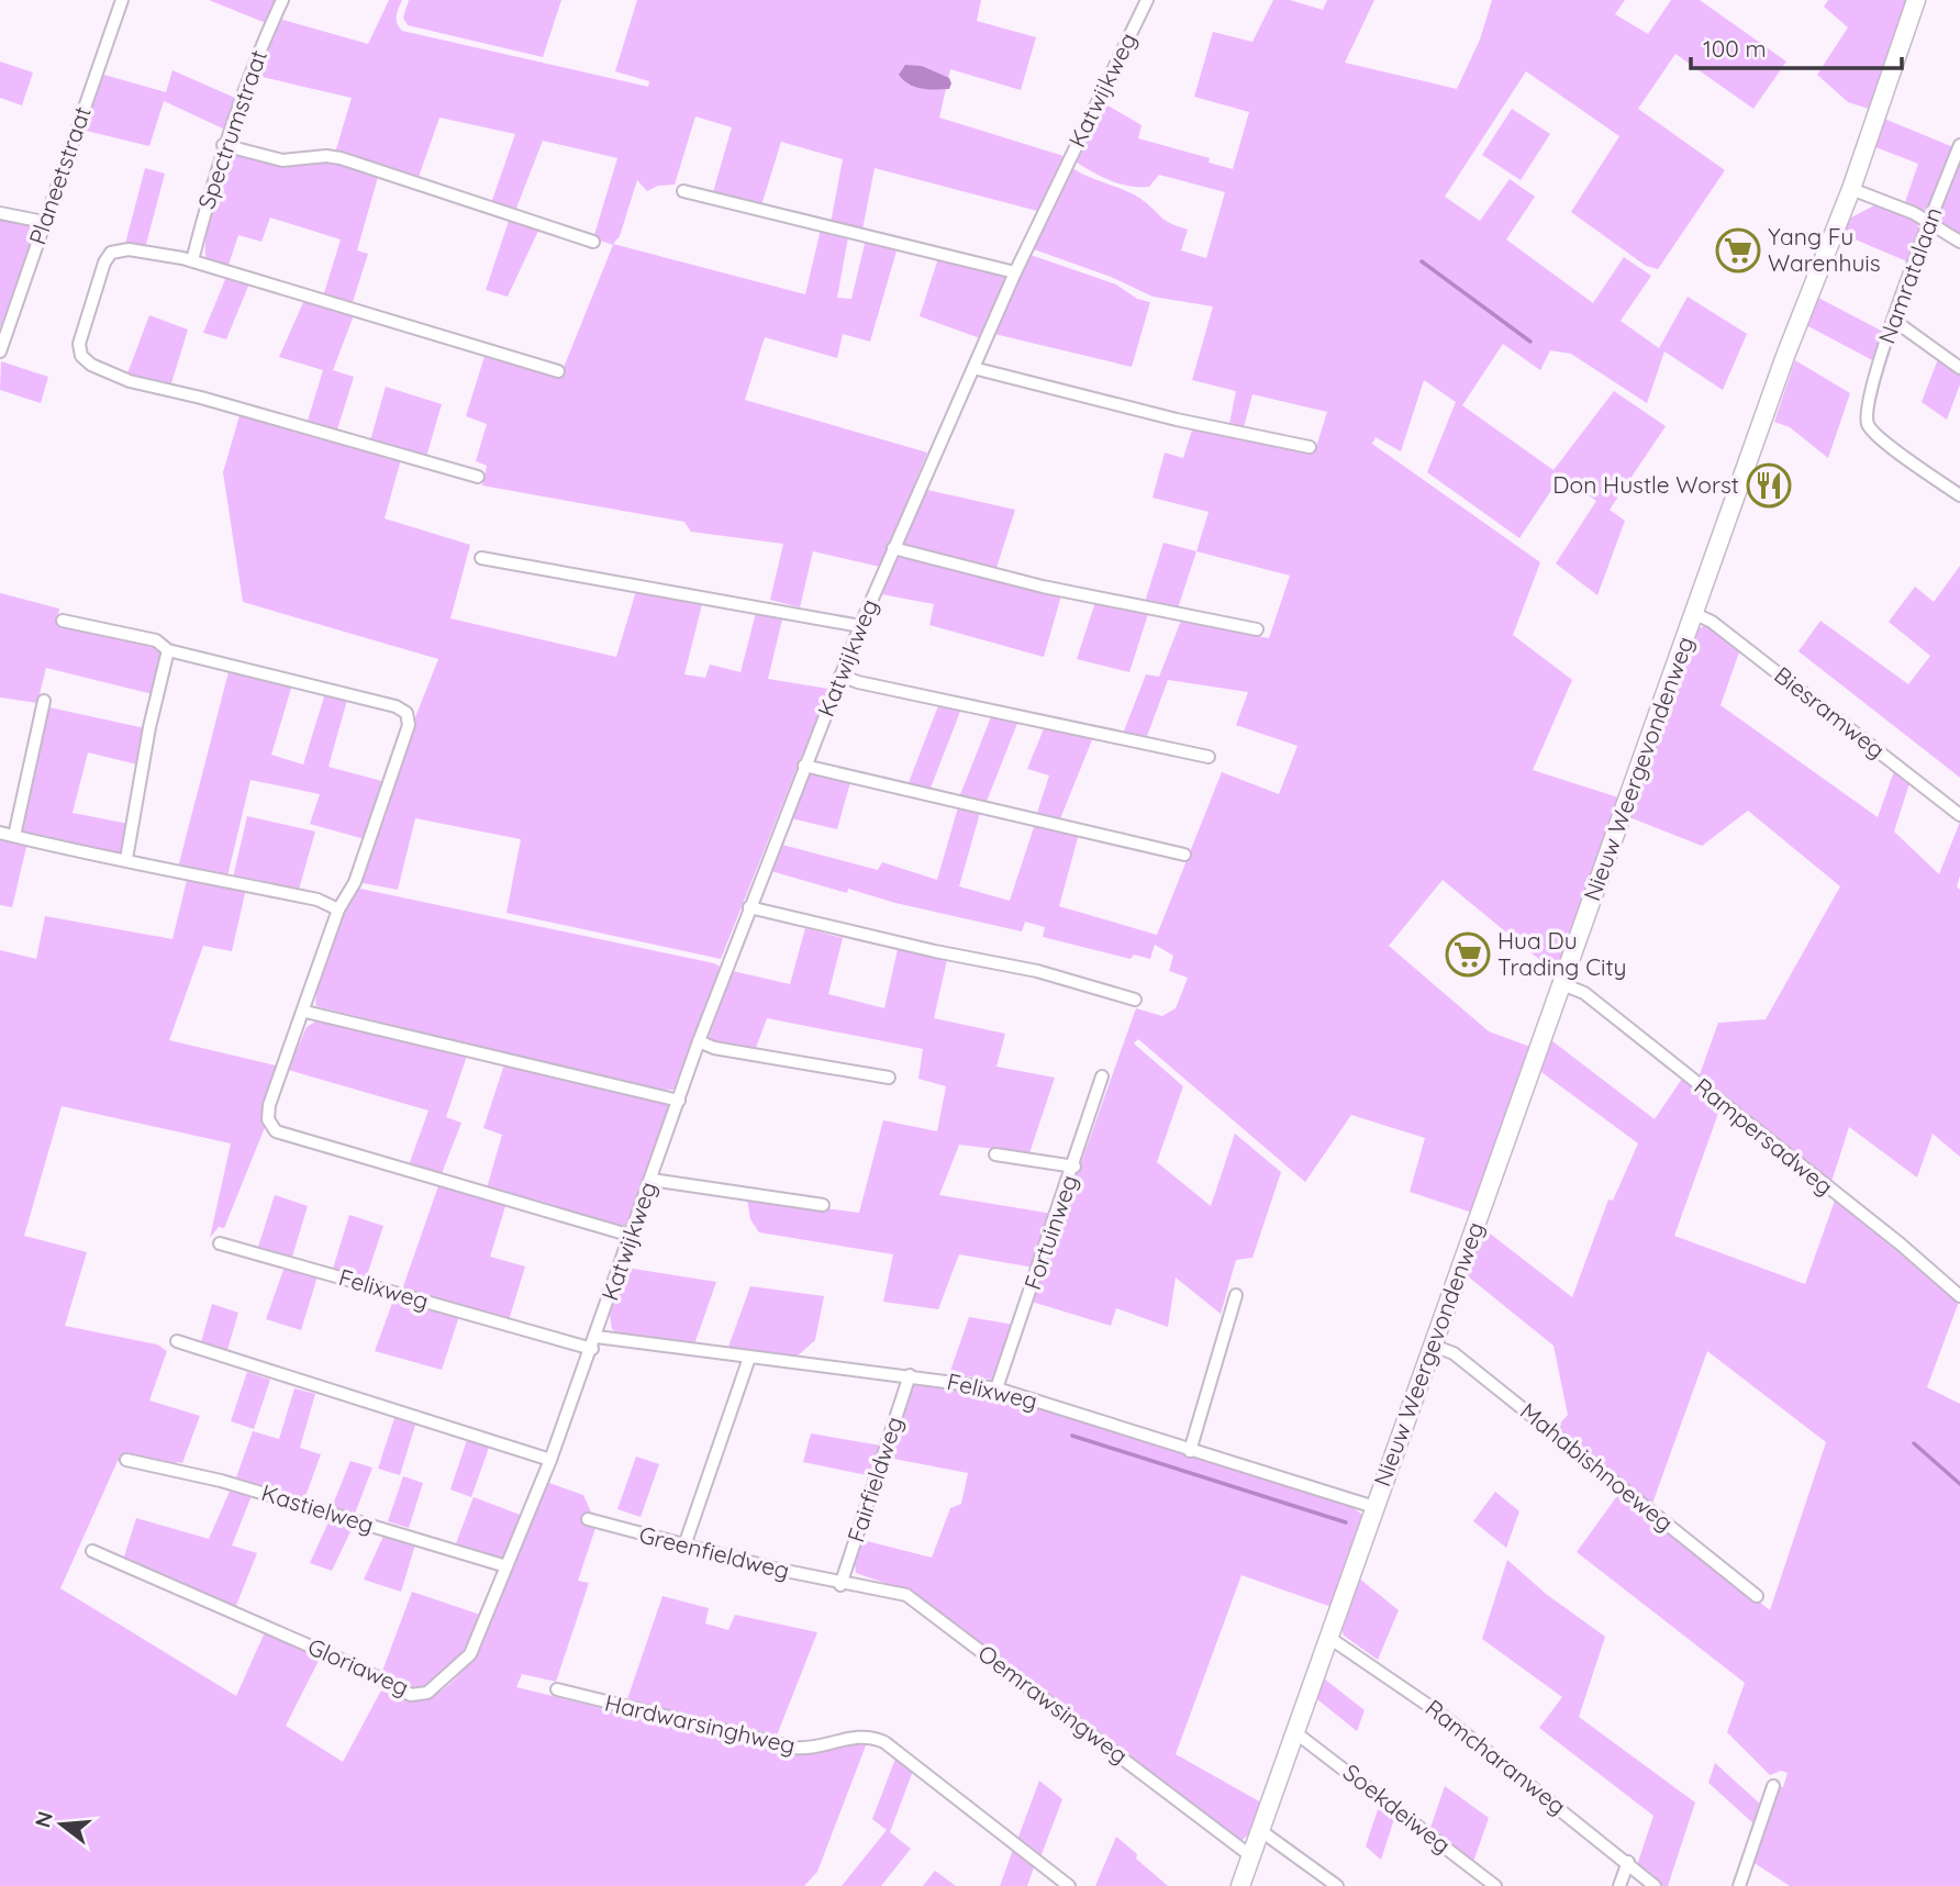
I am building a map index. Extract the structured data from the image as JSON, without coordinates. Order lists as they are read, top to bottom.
{
  "streets": {
    "street": [
      "Katwijkweg",
      "Spectrumstraat",
      "Planeetstraat",
      "Namratalaan",
      "Biesramweg",
      "Nieuw Weergevondenweg",
      "Rampersadweg",
      "Fortuinweg",
      "Felixweg",
      "Mahabishnoeweg",
      "Fairfieldweg",
      "Kastielweg",
      "Greenfieldweg",
      "Gloriaweg",
      "Oemrawsingweg",
      "Hardwarsinghweg",
      "Ramcharanweg",
      "Soekdeiweg"
    ]
  },
  "crossings": [
    ["Katwijkweg", "Felixweg"],
    ["Katwijkweg", "Gloriaweg"],
    ["Biesramweg", "Nieuw Weergevondenweg"],
    ["Nieuw Weergevondenweg", "Rampersadweg"],
    ["Nieuw Weergevondenweg", "Felixweg"],
    ["Nieuw Weergevondenweg", "Mahabishnoeweg"],
    ["Nieuw Weergevondenweg", "Oemrawsingweg"],
    ["Nieuw Weergevondenweg", "Ramcharanweg"],
    ["Nieuw Weergevondenweg", "Soekdeiweg"],
    ["Fortuinweg", "Felixweg"],
    ["Felixweg", "Fairfieldweg"],
    ["Felixweg", "Gloriaweg"],
    ["Fairfieldweg", "Greenfieldweg"],
    ["Fairfieldweg", "Oemrawsingweg"],
    ["Kastielweg", "Gloriaweg"],
    ["Greenfieldweg", "Oemrawsingweg"]
  ],
  "places": {
    "supermarket": ["Yang Fu Warenhuis", "Hua Du Trading City"],
    "restaurant": ["Don Hustle Worst"]
  },
  "scale_bar": "100 m",
  "north": "left"
}
